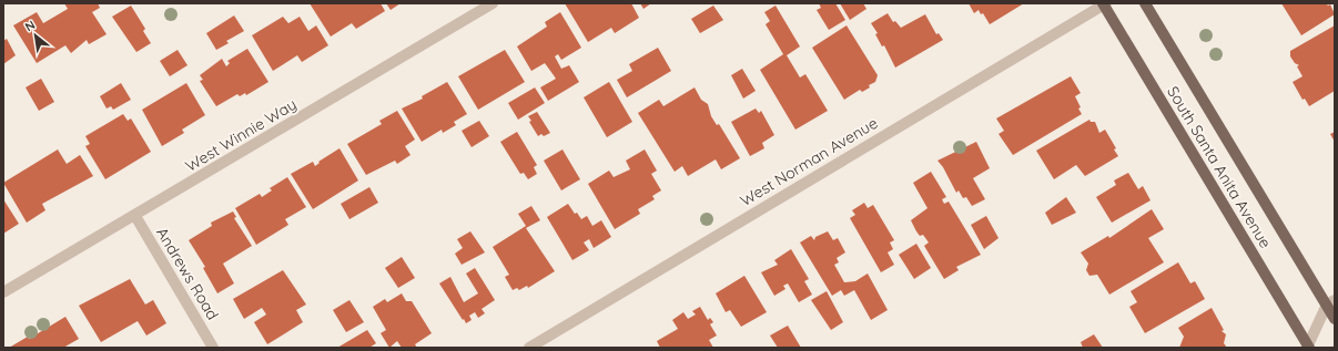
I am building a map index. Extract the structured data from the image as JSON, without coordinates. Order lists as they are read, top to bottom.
{
  "streets": {
    "main road": ["South Santa Anita Avenue"],
    "street": ["West Winnie Way", "West Norman Avenue", "Andrews Road"]
  },
  "crossings": [
    ["West Winnie Way", "Andrews Road"],
    ["West Norman Avenue", "South Santa Anita Avenue"]
  ],
  "north": "top left"
}
